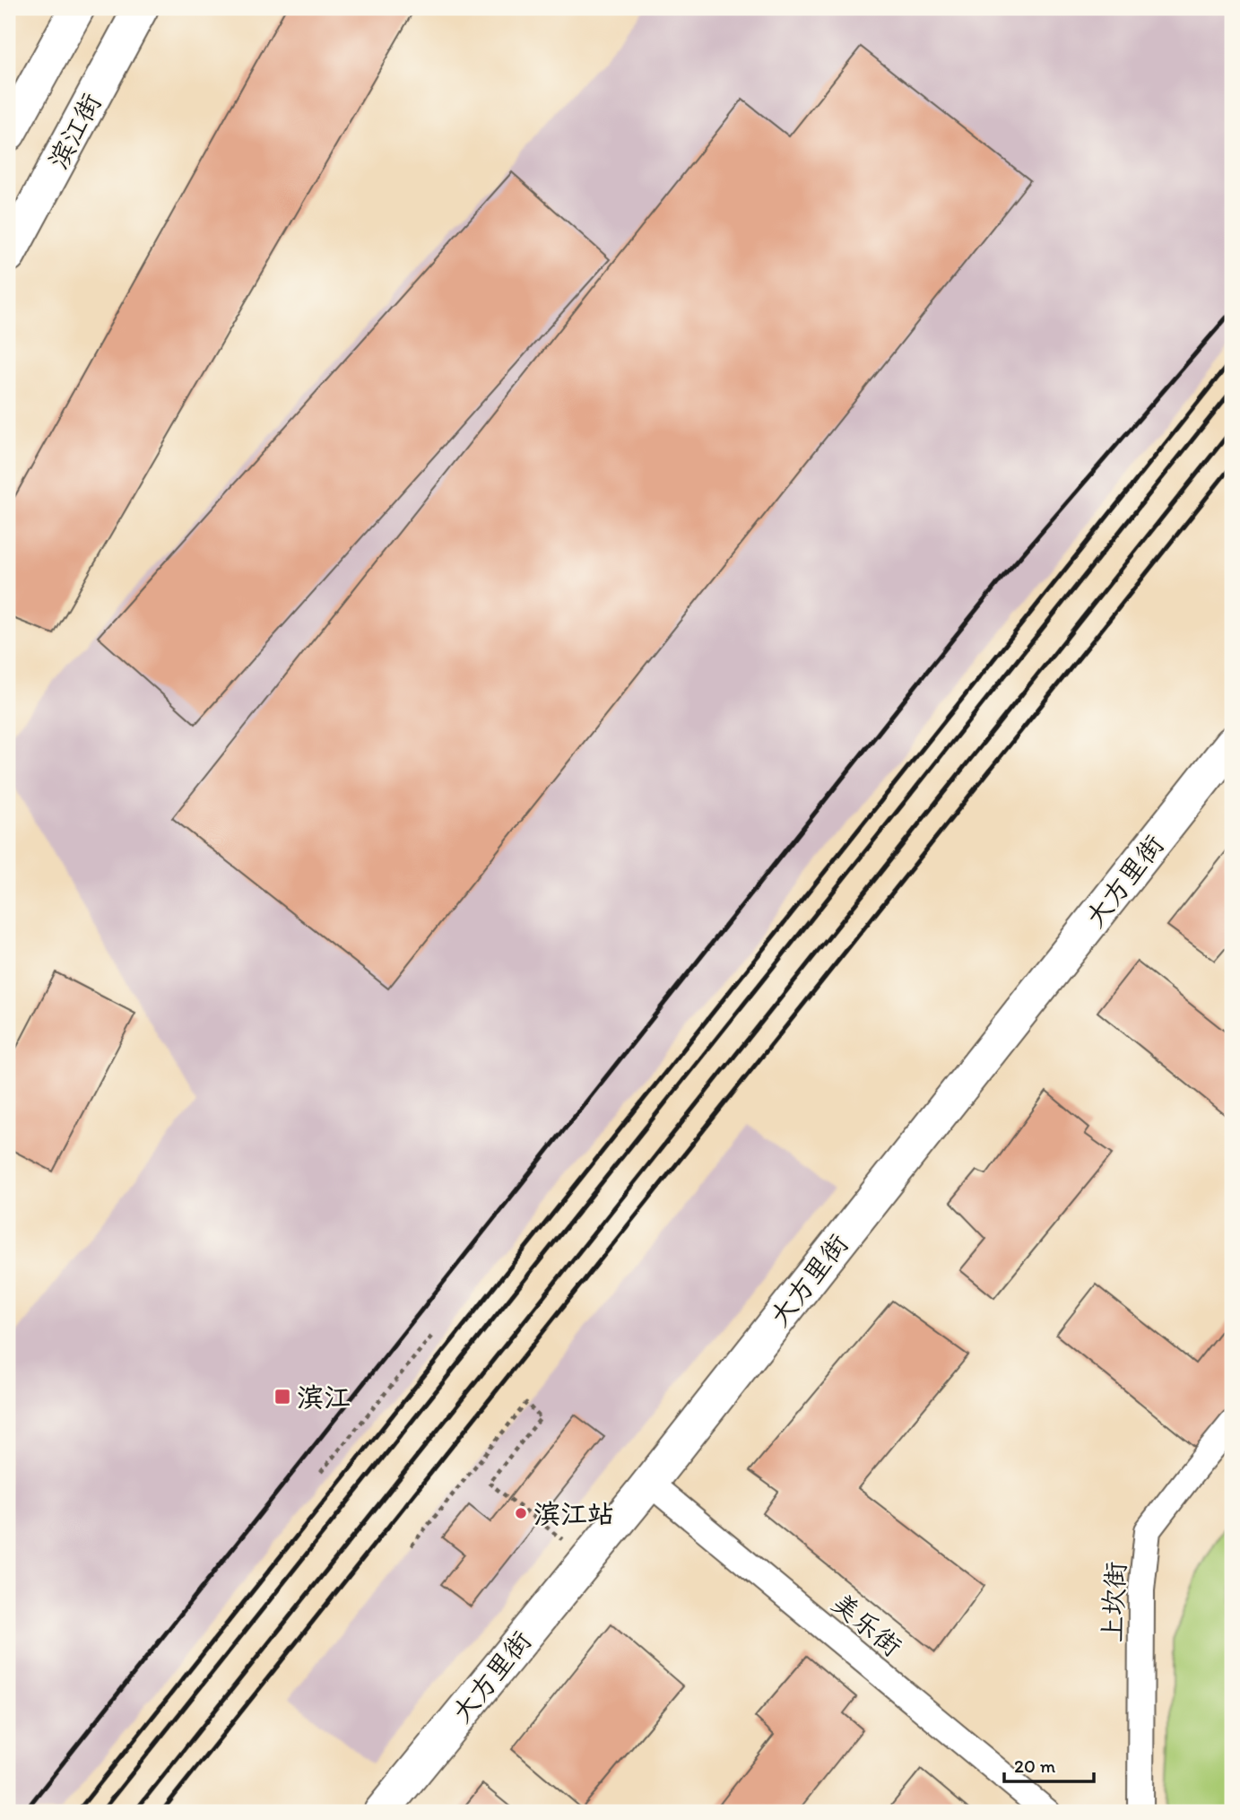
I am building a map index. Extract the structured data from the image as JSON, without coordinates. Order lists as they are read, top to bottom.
{
  "streets": {
    "main road": ["滨江街", "大方里街"],
    "street": ["上坎街", "美乐街"]
  },
  "crossings": [
    ["大方里街", "美乐街"]
  ],
  "places": {
    "transit": ["滨江"],
    "other": ["滨江站"]
  },
  "scale_bar": "20 m"
}
